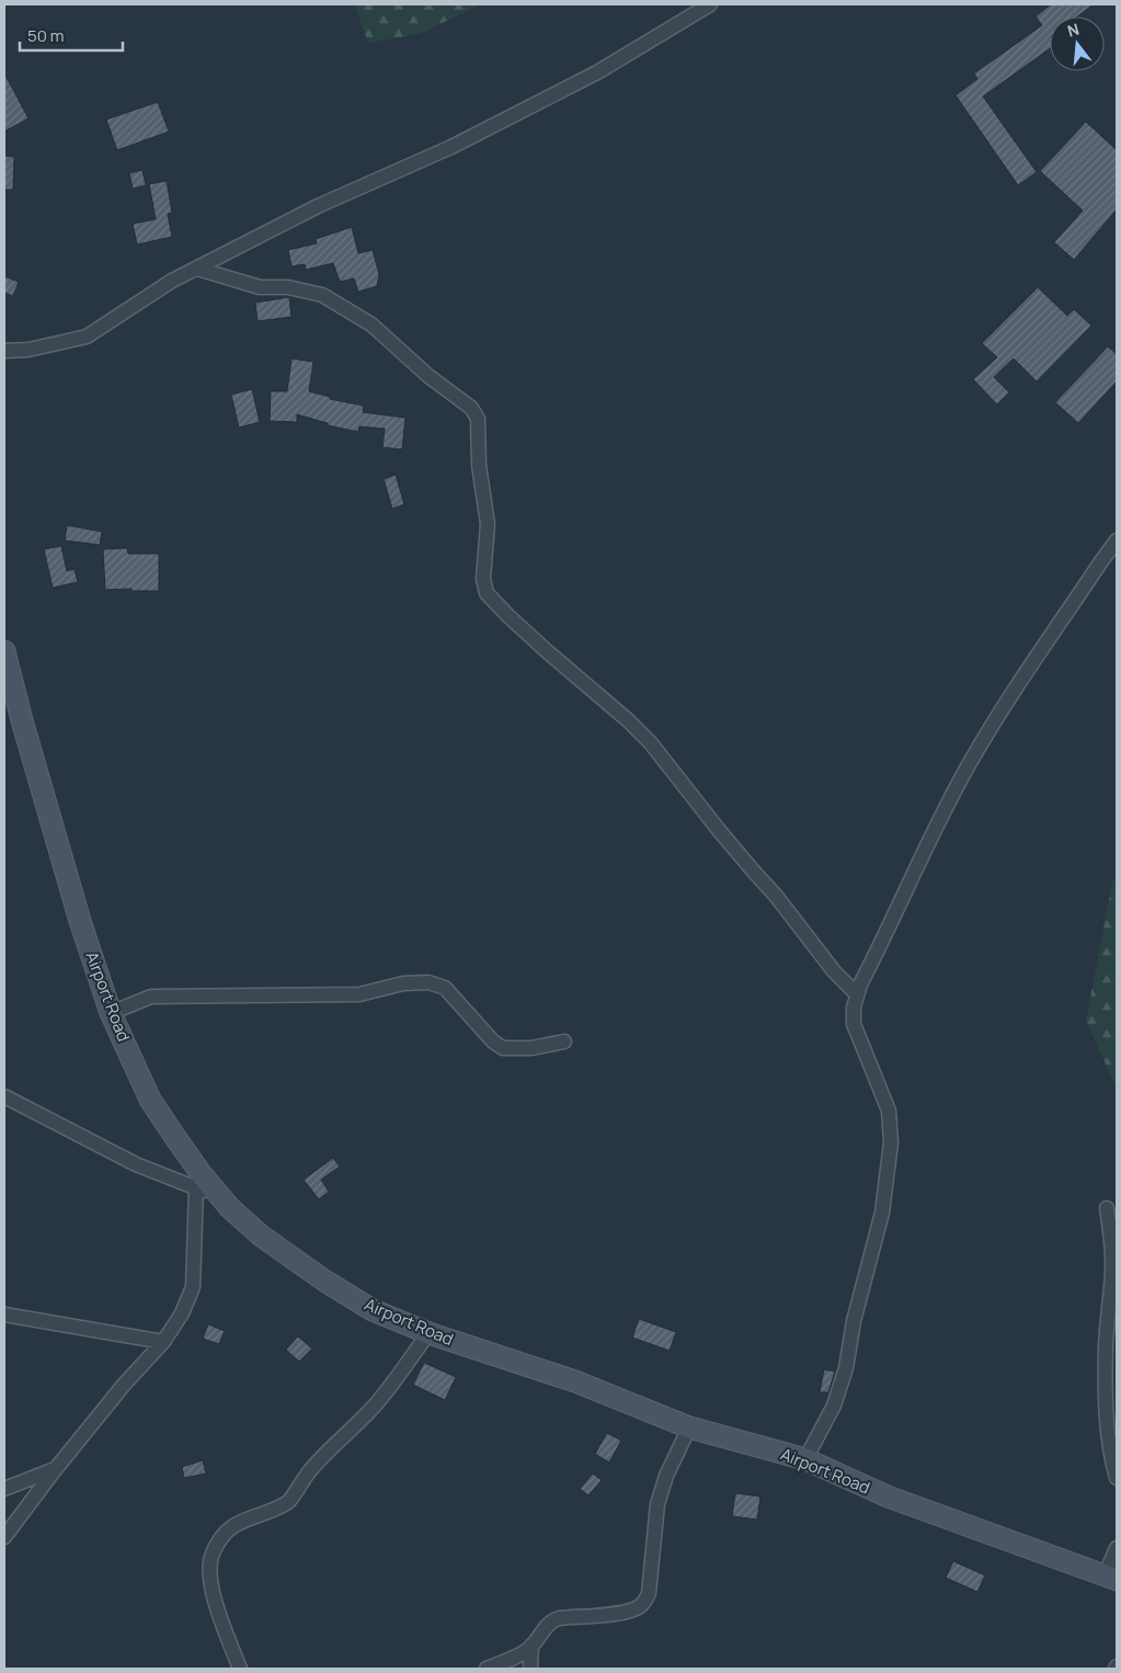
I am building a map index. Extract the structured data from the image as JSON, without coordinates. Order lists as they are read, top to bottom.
{
  "streets": {
    "main road": ["Airport Road"]
  },
  "scale_bar": "50 m",
  "north": "top"
}
